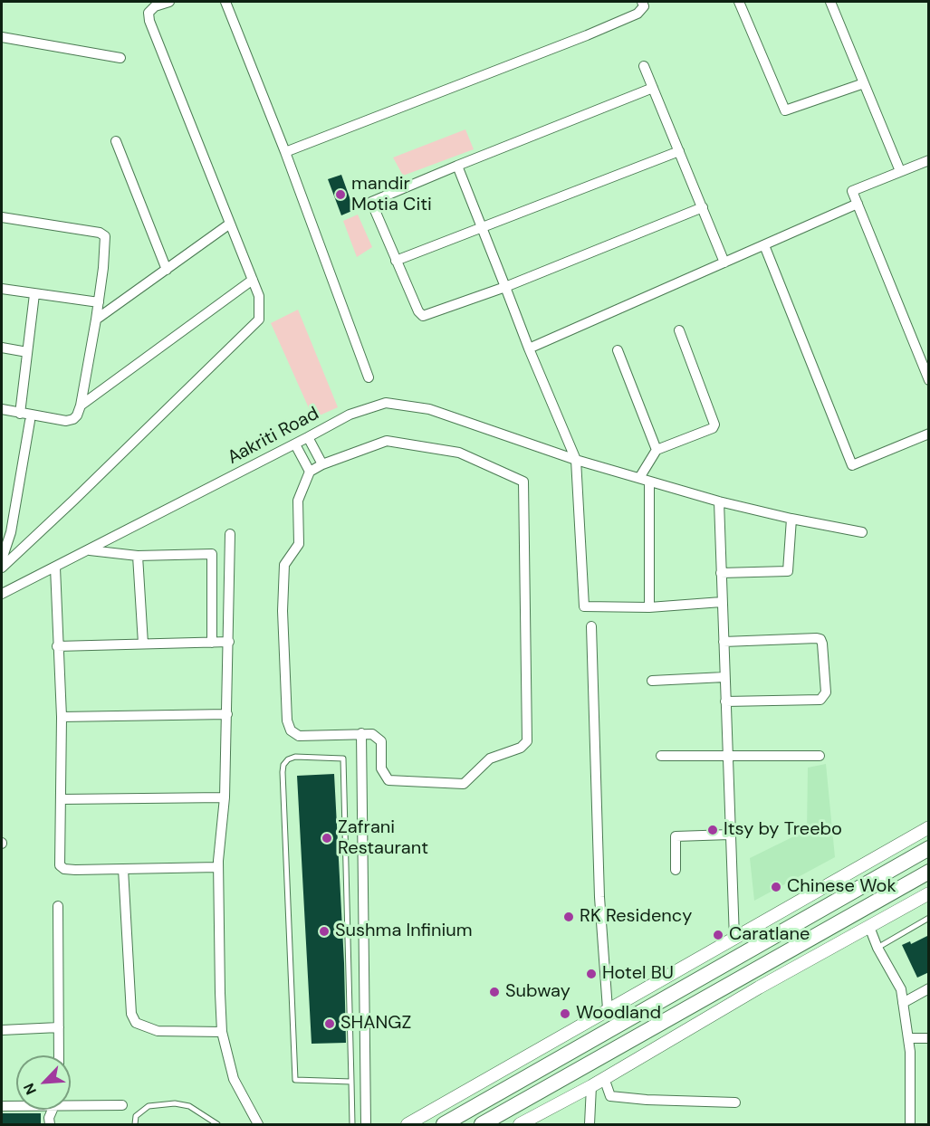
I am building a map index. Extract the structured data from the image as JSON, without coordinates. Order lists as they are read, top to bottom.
{
  "streets": {
    "street": ["Aakriti Road"]
  },
  "places": [
    "mandir Motia Citi",
    "Itsy by Treebo",
    "Zafrani Restaurant",
    "Chinese Wok",
    "RK Residency",
    "Sushma Infinium",
    "Caratlane",
    "Hotel BU",
    "Subway",
    "Woodland",
    "SHANGZ"
  ],
  "north": "bottom left"
}
